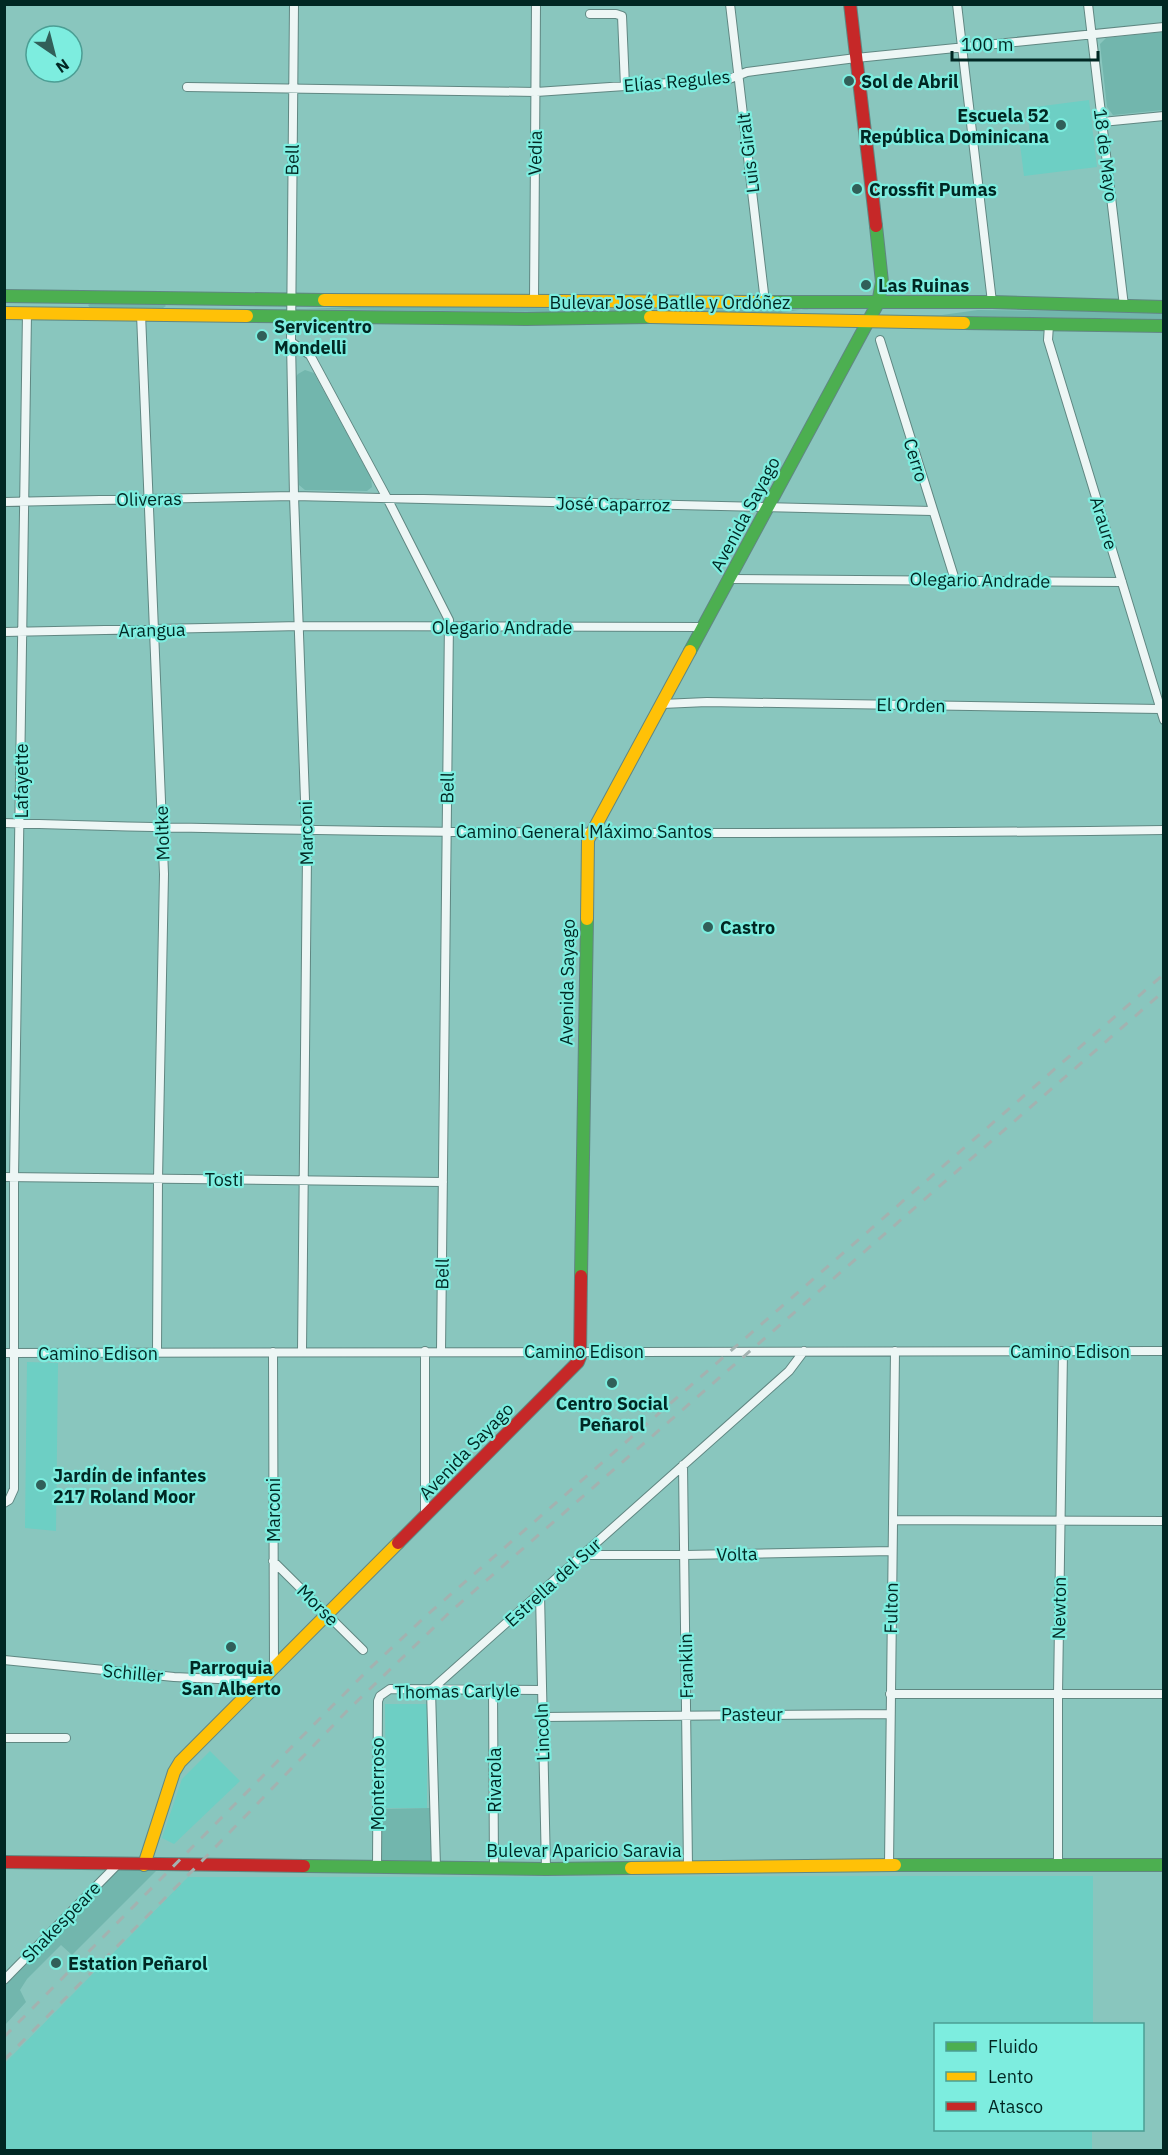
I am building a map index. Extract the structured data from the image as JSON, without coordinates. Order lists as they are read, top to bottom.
{
  "streets": {
    "street": [
      "Elías Regules",
      "Vedia",
      "Luis Giralt",
      "18 de Mayo",
      "Bell",
      "Bulevar José Batlle y Ordóñez",
      "Cerro",
      "Oliveras",
      "José Caparroz",
      "Avenida Sayago",
      "Araure",
      "Olegario Andrade",
      "Arangua",
      "El Orden",
      "Lafayette",
      "Camino General Máximo Santos",
      "Moltke",
      "Marconi",
      "Tosti",
      "Camino Edison",
      "Volta",
      "Estrella del Sur",
      "Morse",
      "Fulton",
      "Newton",
      "Franklin",
      "Schiller",
      "Thomas Carlyle",
      "Pasteur",
      "Lincoln",
      "Rivarola",
      "Monterroso",
      "Bulevar Aparicio Saravia",
      "Shakespeare"
    ]
  },
  "crossings": [
    ["Elías Regules", "Vedia"],
    ["Elías Regules", "Luis Giralt"],
    ["Elías Regules", "18 de Mayo"],
    ["Elías Regules", "Bell"],
    ["Elías Regules", "Avenida Sayago"],
    ["Vedia", "Bulevar José Batlle y Ordóñez"],
    ["Luis Giralt", "Bulevar José Batlle y Ordóñez"],
    ["18 de Mayo", "Bulevar José Batlle y Ordóñez"],
    ["Bell", "Bulevar José Batlle y Ordóñez"],
    ["Bell", "José Caparroz"],
    ["Bell", "Olegario Andrade"],
    ["Bell", "Camino General Máximo Santos"],
    ["Bell", "Marconi"],
    ["Bell", "Tosti"],
    ["Bell", "Camino Edison"],
    ["Bulevar José Batlle y Ordóñez", "Avenida Sayago"],
    ["Bulevar José Batlle y Ordóñez", "Araure"],
    ["Bulevar José Batlle y Ordóñez", "Lafayette"],
    ["Bulevar José Batlle y Ordóñez", "Moltke"],
    ["Bulevar José Batlle y Ordóñez", "Marconi"],
    ["Cerro", "José Caparroz"],
    ["Cerro", "Olegario Andrade"],
    ["Oliveras", "José Caparroz"],
    ["Oliveras", "Lafayette"],
    ["Oliveras", "Moltke"],
    ["Oliveras", "Marconi"],
    ["José Caparroz", "Avenida Sayago"],
    ["José Caparroz", "Marconi"],
    ["Avenida Sayago", "Olegario Andrade"],
    ["Avenida Sayago", "El Orden"],
    ["Avenida Sayago", "Camino General Máximo Santos"],
    ["Avenida Sayago", "Marconi"],
    ["Avenida Sayago", "Camino Edison"],
    ["Avenida Sayago", "Morse"],
    ["Avenida Sayago", "Schiller"],
    ["Avenida Sayago", "Bulevar Aparicio Saravia"],
    ["Araure", "Olegario Andrade"],
    ["Araure", "El Orden"],
    ["Olegario Andrade", "Arangua"],
    ["Olegario Andrade", "Marconi"],
    ["Arangua", "Lafayette"],
    ["Arangua", "Moltke"],
    ["Arangua", "Marconi"],
    ["Lafayette", "Camino General Máximo Santos"],
    ["Lafayette", "Tosti"],
    ["Lafayette", "Camino Edison"],
    ["Camino General Máximo Santos", "Moltke"],
    ["Camino General Máximo Santos", "Marconi"],
    ["Moltke", "Tosti"],
    ["Moltke", "Camino Edison"],
    ["Marconi", "Tosti"],
    ["Marconi", "Camino Edison"],
    ["Marconi", "Morse"],
    ["Camino Edison", "Estrella del Sur"],
    ["Camino Edison", "Fulton"],
    ["Camino Edison", "Newton"],
    ["Volta", "Estrella del Sur"],
    ["Volta", "Fulton"],
    ["Volta", "Franklin"],
    ["Estrella del Sur", "Franklin"],
    ["Estrella del Sur", "Thomas Carlyle"],
    ["Estrella del Sur", "Lincoln"],
    ["Fulton", "Pasteur"],
    ["Fulton", "Bulevar Aparicio Saravia"],
    ["Newton", "Bulevar Aparicio Saravia"],
    ["Franklin", "Pasteur"],
    ["Franklin", "Bulevar Aparicio Saravia"],
    ["Thomas Carlyle", "Lincoln"],
    ["Thomas Carlyle", "Rivarola"],
    ["Thomas Carlyle", "Monterroso"],
    ["Pasteur", "Lincoln"],
    ["Lincoln", "Bulevar Aparicio Saravia"],
    ["Rivarola", "Bulevar Aparicio Saravia"],
    ["Monterroso", "Bulevar Aparicio Saravia"],
    ["Bulevar Aparicio Saravia", "Shakespeare"]
  ],
  "places": [
    "Sol de Abril",
    "Escuela 52 República Dominicana",
    "Crossfit Pumas",
    "Las Ruinas",
    "Servicentro Mondelli",
    "Castro",
    "Centro Social Peñarol",
    "Jardín de infantes 217 Roland Moor",
    "Parroquia San Alberto",
    "Estation Peñarol"
  ],
  "legend": ["Fluido", "Lento", "Atasco"],
  "scale_bar": "100 m",
  "north": "bottom right"
}
